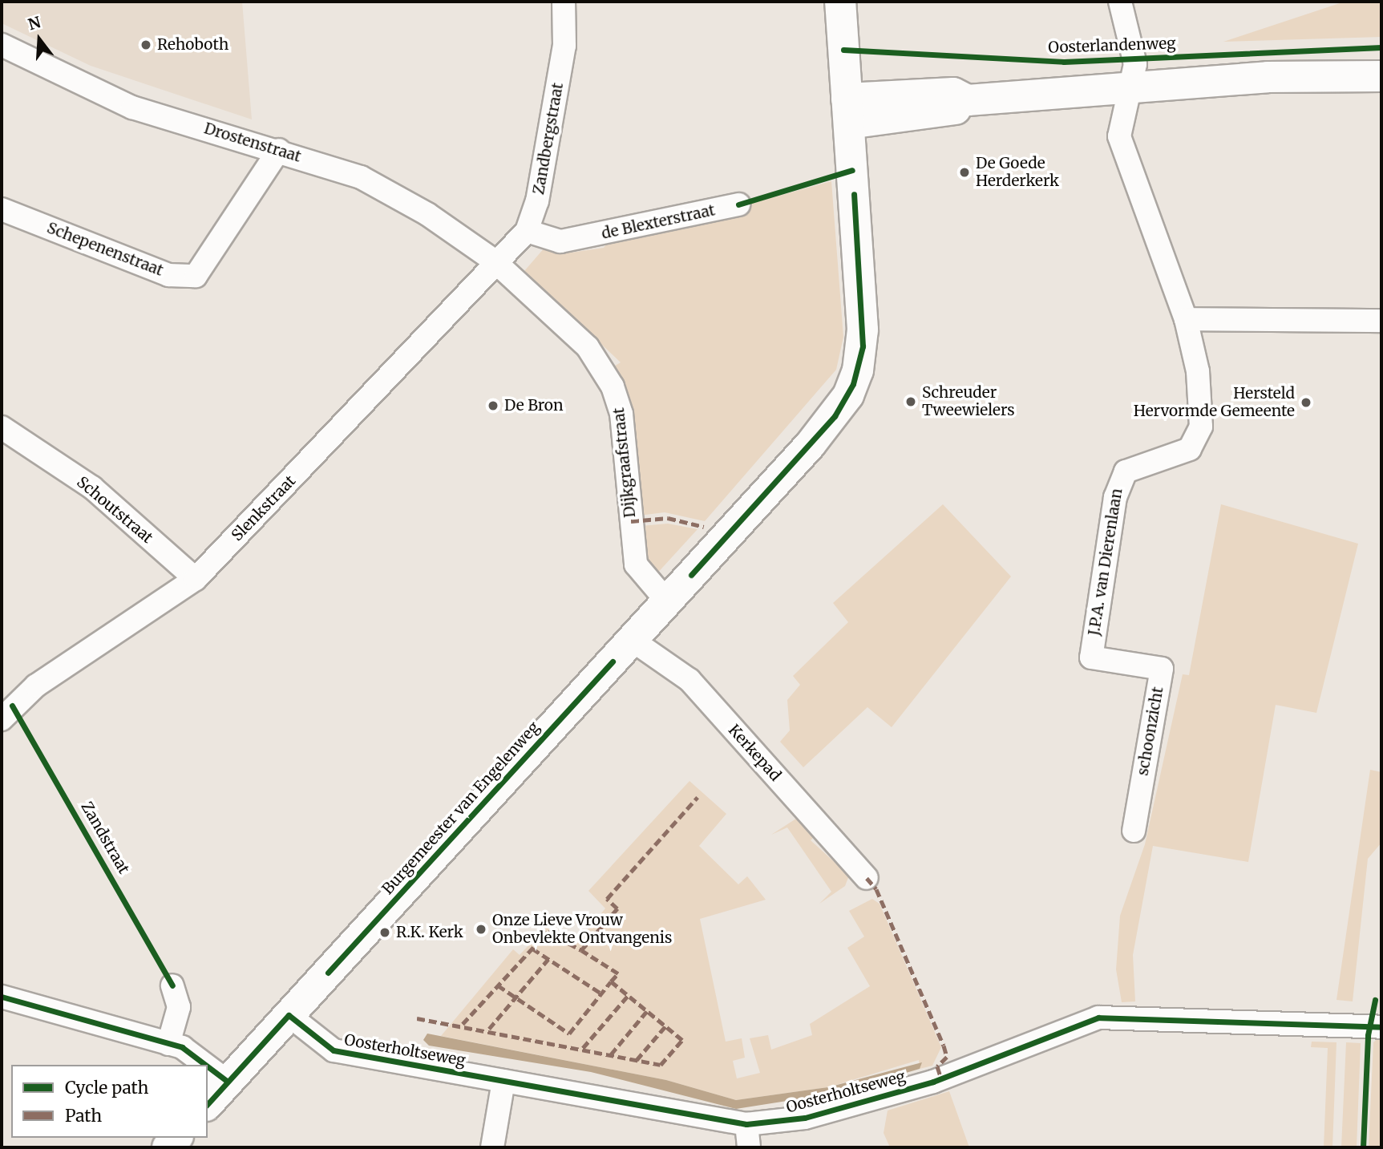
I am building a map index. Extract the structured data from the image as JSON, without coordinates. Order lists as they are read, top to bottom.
{
  "streets": {
    "street": [
      "Zandbergstraat",
      "Drostenstraat",
      "de Blexterstraat",
      "Schepenenstraat",
      "Dijkgraafstraat",
      "Slenkstraat",
      "Schoutstraat",
      "J.P.A. van Dierenlaan",
      "schoonzicht",
      "Kerkepad",
      "Burgemeester van Engelenweg",
      "Oosterholtseweg"
    ],
    "cycle path": ["Oosterlandenweg", "Zandstraat"]
  },
  "crossings": [
    ["Zandbergstraat", "Drostenstraat"],
    ["Zandbergstraat", "de Blexterstraat"],
    ["Zandbergstraat", "Dijkgraafstraat"],
    ["Zandbergstraat", "Slenkstraat"],
    ["Drostenstraat", "Schepenenstraat"],
    ["Drostenstraat", "Dijkgraafstraat"],
    ["Drostenstraat", "Slenkstraat"],
    ["Dijkgraafstraat", "Slenkstraat"],
    ["Dijkgraafstraat", "Burgemeester van Engelenweg"],
    ["Slenkstraat", "Schoutstraat"],
    ["J.P.A. van Dierenlaan", "schoonzicht"],
    ["Kerkepad", "Burgemeester van Engelenweg"],
    ["Burgemeester van Engelenweg", "Oosterholtseweg"]
  ],
  "places": [
    "Rehoboth",
    "De Goede Herderkerk",
    "Schreuder Tweewielers",
    "Hersteld Hervormde Gemeente",
    "De Bron",
    "Onze Lieve Vrouw Onbevlekte Ontvangenis",
    "R.K. Kerk"
  ],
  "legend": ["Cycle path", "Path"],
  "north": "top"
}
